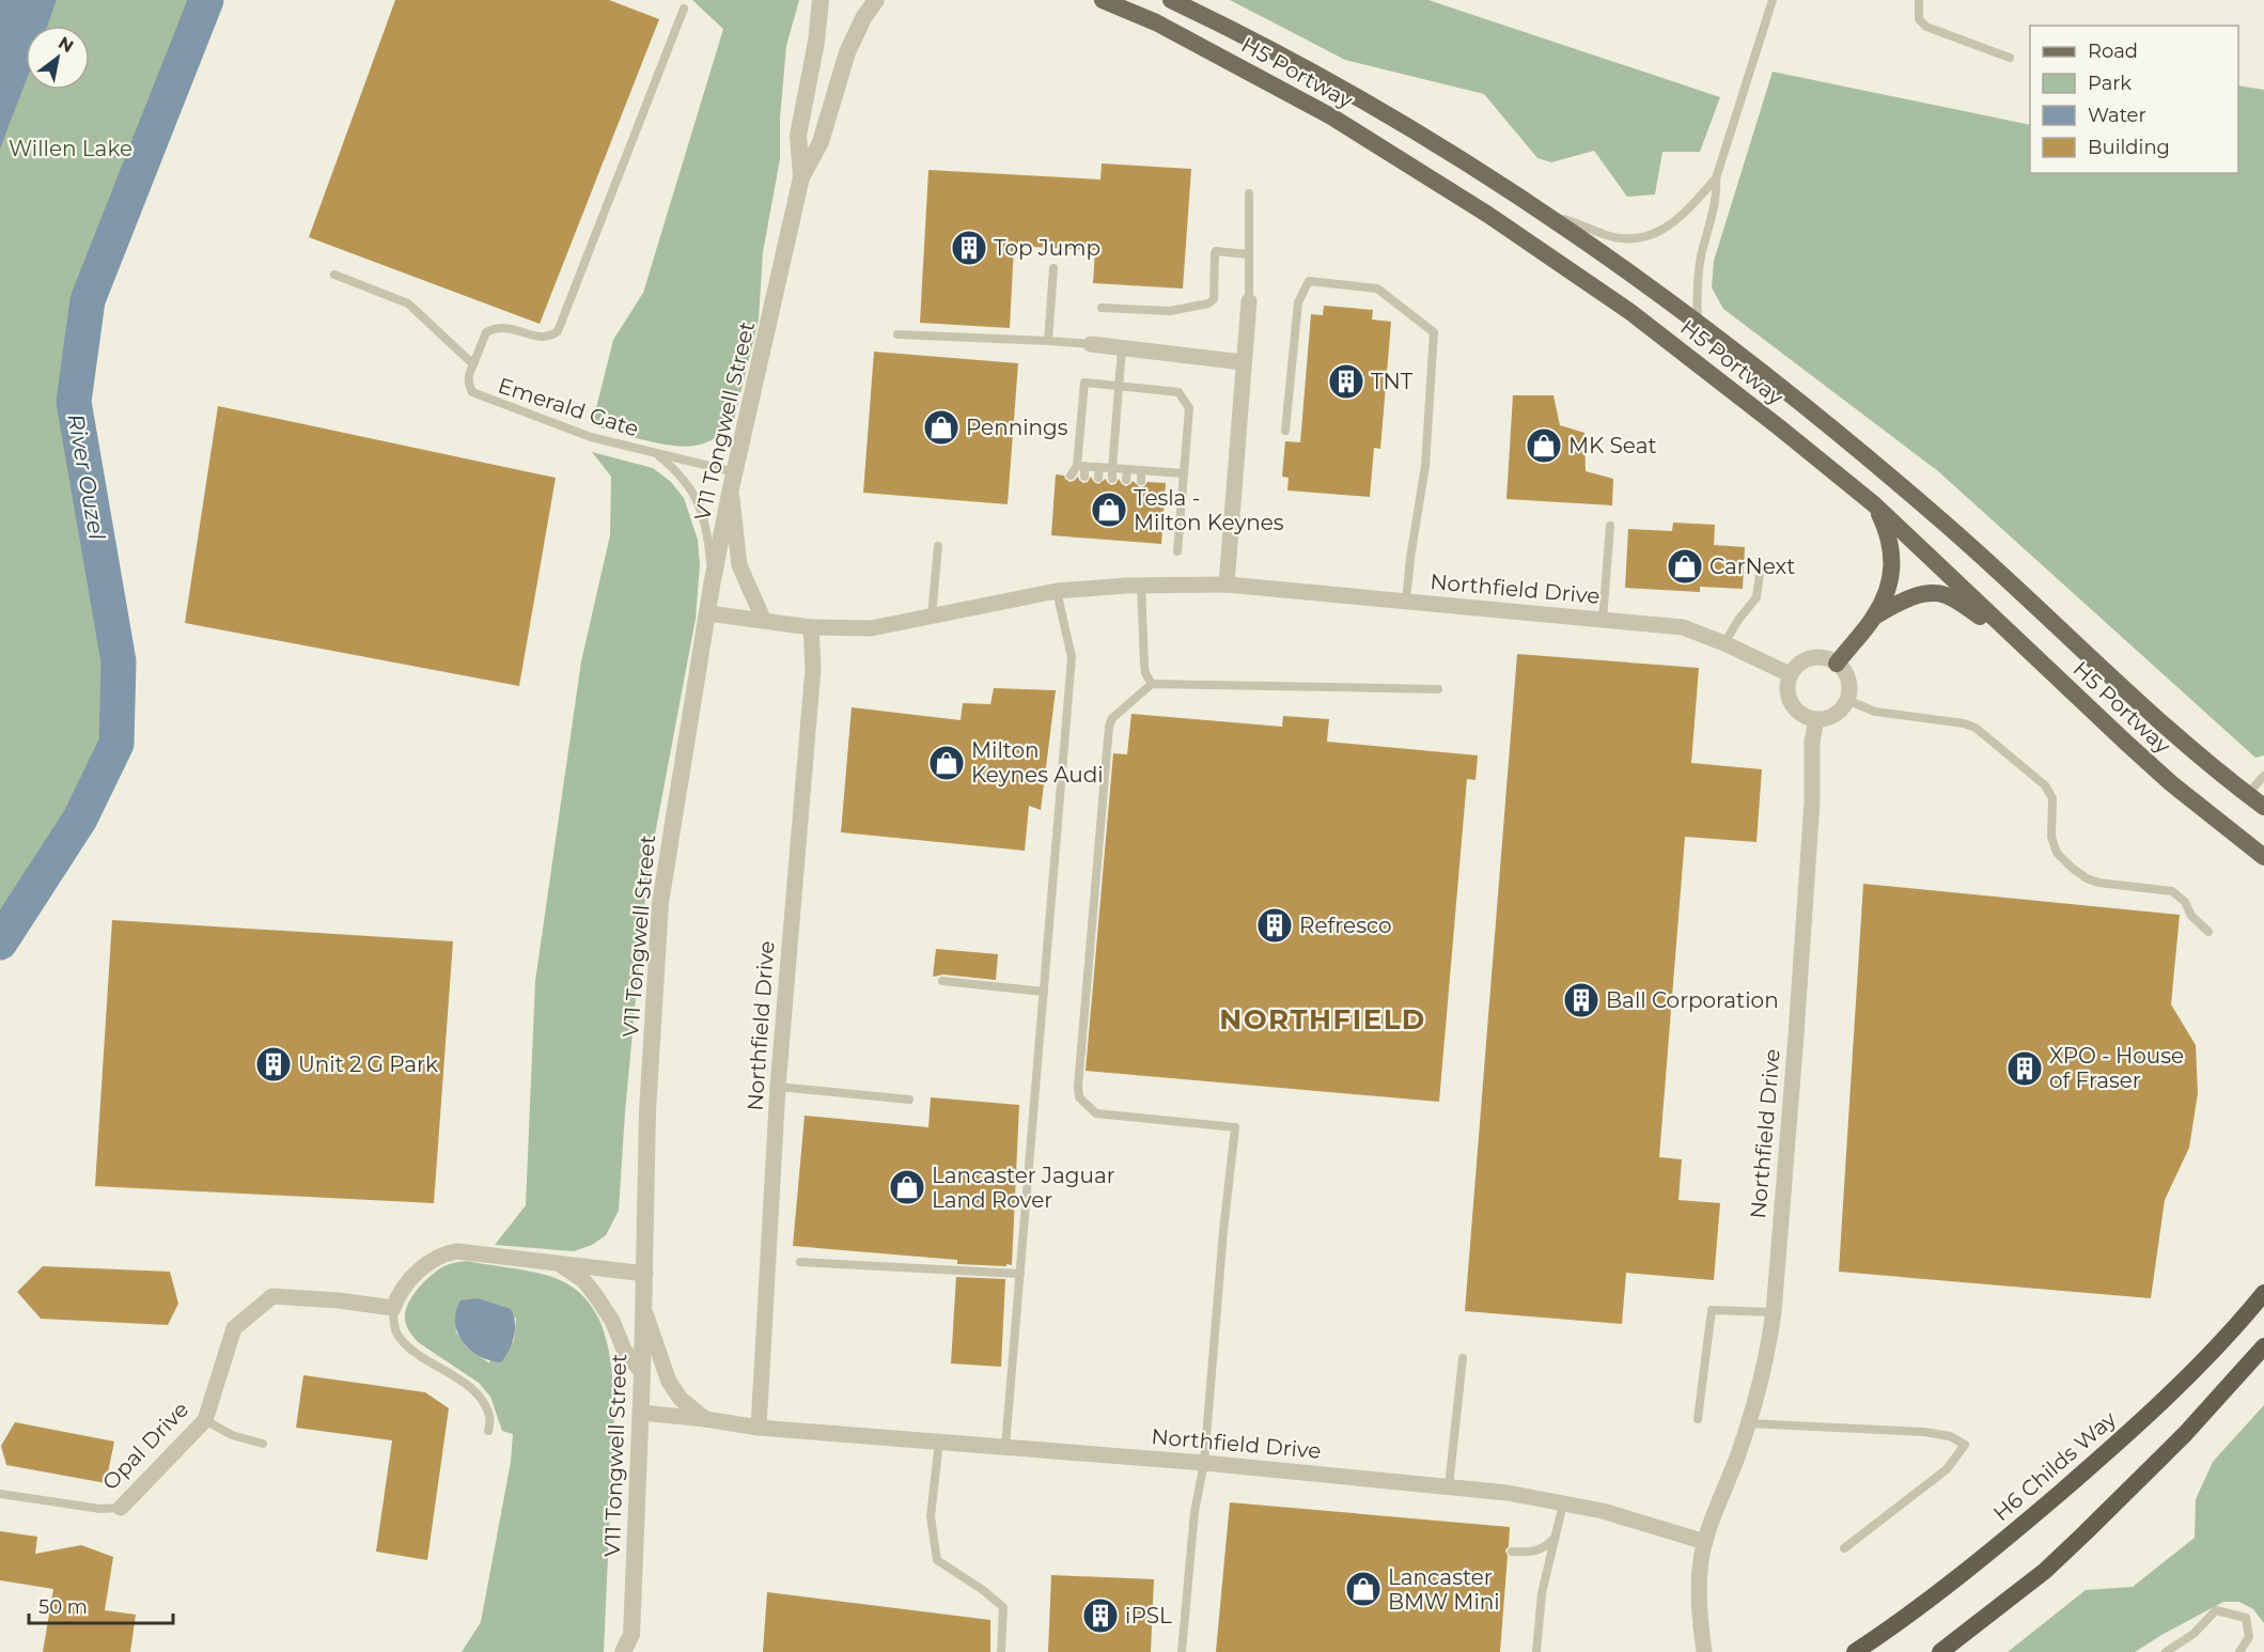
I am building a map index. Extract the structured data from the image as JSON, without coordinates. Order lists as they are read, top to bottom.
{
  "streets": {
    "highway": ["H6 Childs Way"],
    "main road": ["H5 Portway"],
    "street": ["V11 Tongwell Street", "Northfield Drive", "Opal Drive"],
    "lane": ["Emerald Gate"]
  },
  "crossings": [
    ["Emerald Gate", "V11 Tongwell Street"],
    ["V11 Tongwell Street", "Northfield Drive"]
  ],
  "districts": ["NORTHFIELD"],
  "water": ["River Ouzel"],
  "parks": ["Willen Lake"],
  "places": {
    "building": [
      "Top Jump",
      "TNT",
      "Refresco",
      "Ball Corporation",
      "Unit 2 G Park",
      "XPO - House of Fraser",
      "iPSL"
    ],
    "shop": [
      "Pennings",
      "MK Seat",
      "Tesla - Milton Keynes",
      "CarNext",
      "Milton Keynes Audi",
      "Lancaster Jaguar Land Rover",
      "Lancaster BMW Mini"
    ]
  },
  "legend": [
    "Road",
    "Park",
    "Water",
    "Building"
  ],
  "scale_bar": "50 m",
  "north": "top right"
}
